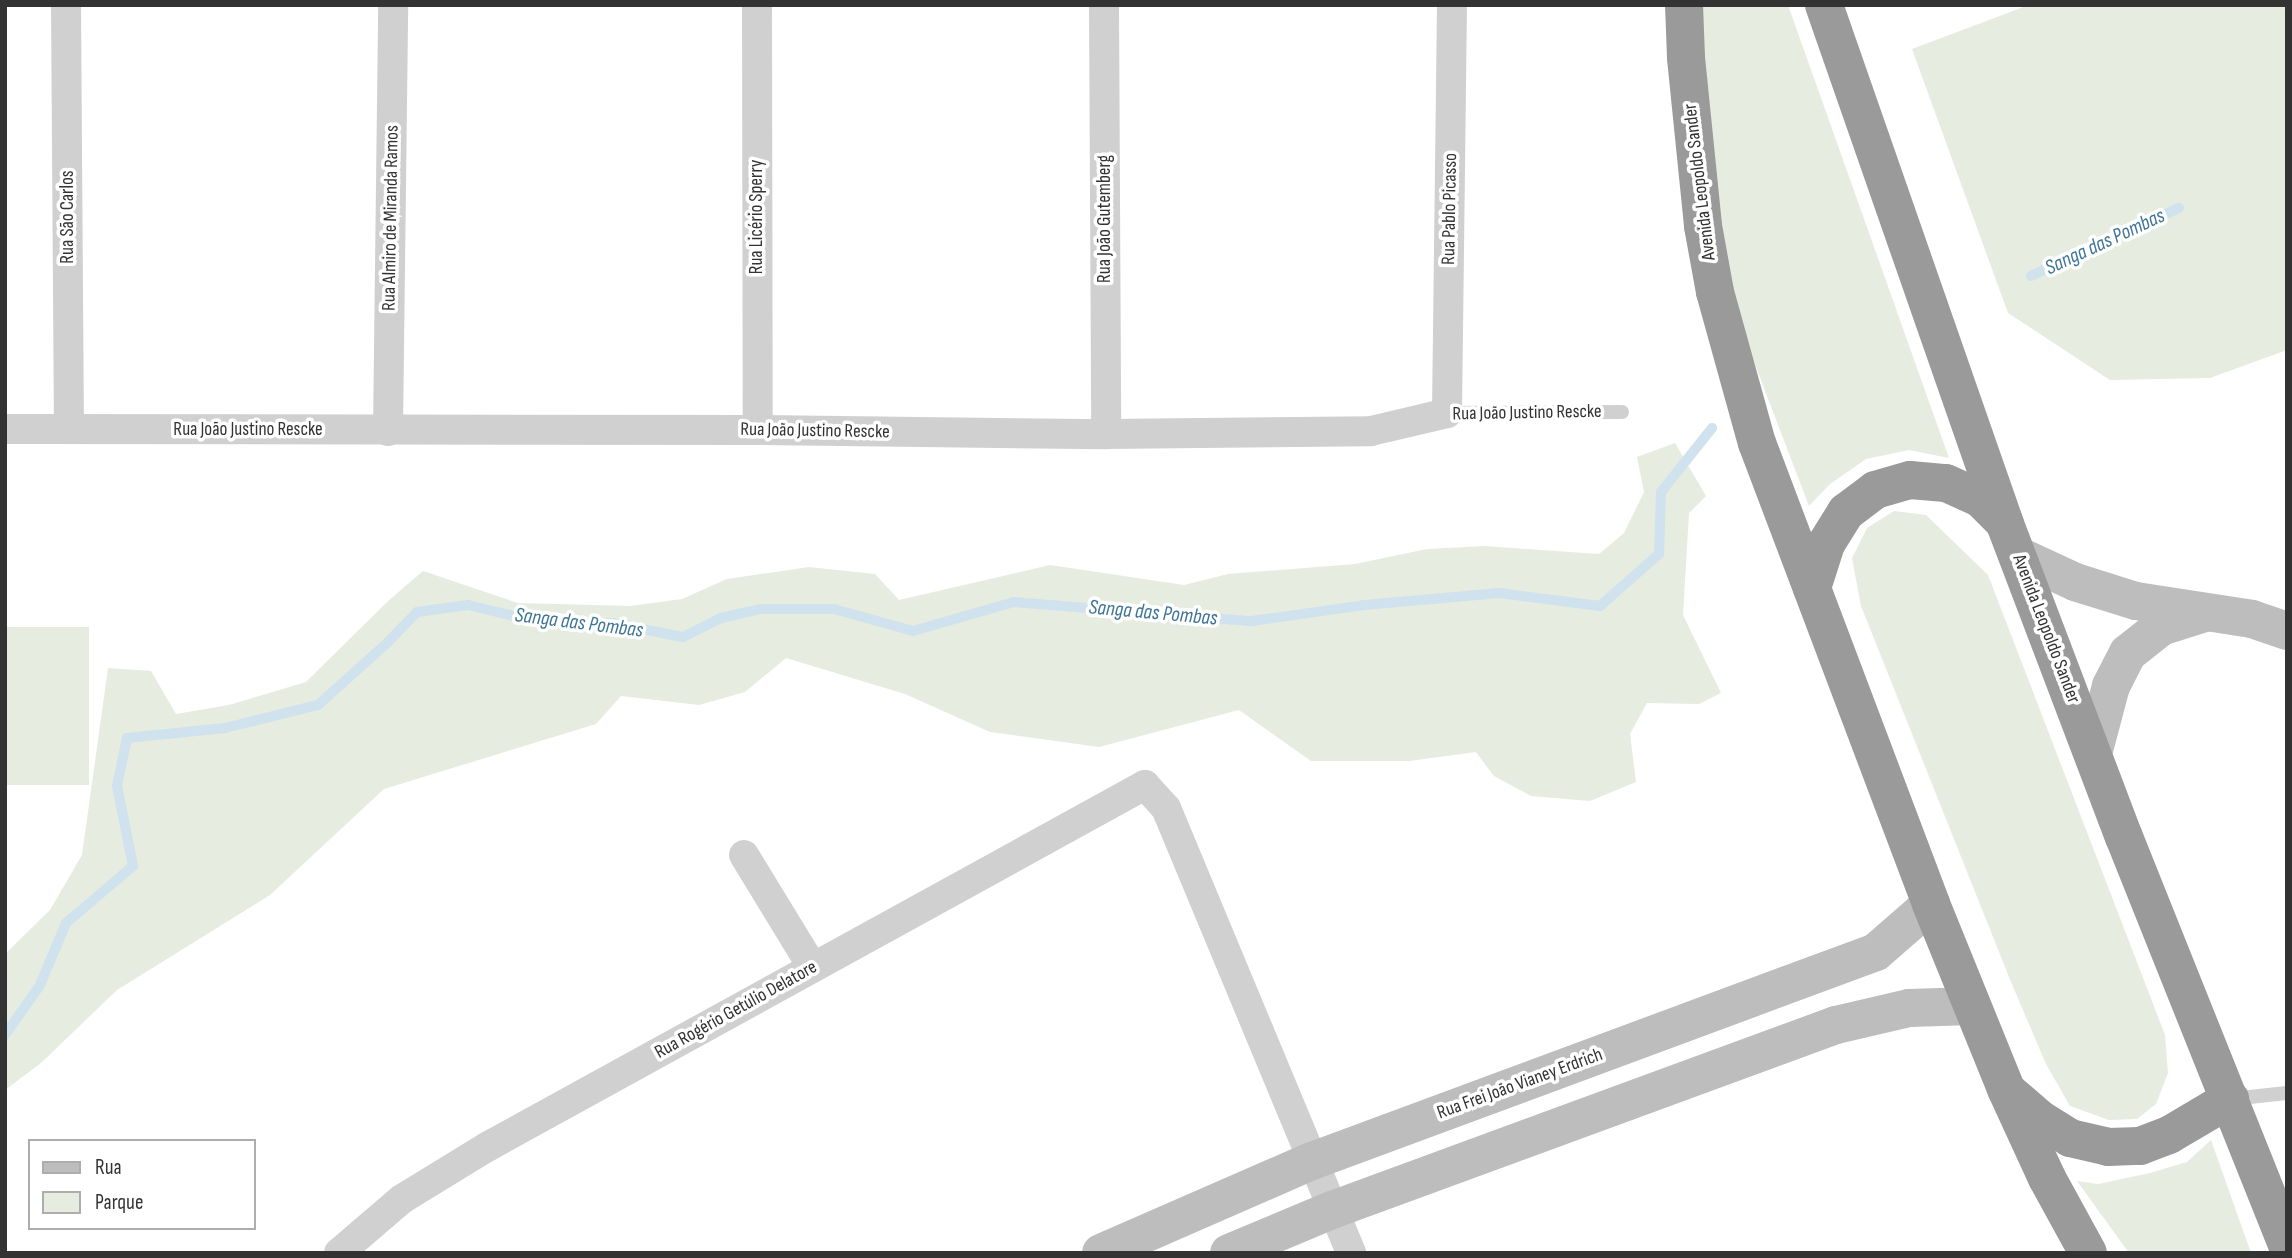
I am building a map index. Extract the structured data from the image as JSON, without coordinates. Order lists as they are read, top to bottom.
{
  "streets": {
    "highway": ["Avenida Leopoldo Sander"],
    "street": [
      "Rua Pablo Picasso",
      "Rua São Carlos",
      "Rua Licério Sperry",
      "Rua Almiro de Miranda Ramos",
      "Rua João Gutemberg",
      "Rua João Justino Rescke",
      "Rua Rogério Getúlio Delatore",
      "Rua Frei João Vianey Erdrich"
    ]
  },
  "crossings": [
    ["Avenida Leopoldo Sander", "Rua Frei João Vianey Erdrich"],
    ["Rua Pablo Picasso", "Rua João Justino Rescke"],
    ["Rua São Carlos", "Rua João Justino Rescke"],
    ["Rua Licério Sperry", "Rua João Justino Rescke"],
    ["Rua Almiro de Miranda Ramos", "Rua João Justino Rescke"],
    ["Rua João Gutemberg", "Rua João Justino Rescke"],
    ["Rua Rogério Getúlio Delatore", "Rua Frei João Vianey Erdrich"]
  ],
  "water": ["Sanga das Pombas"],
  "legend": ["Rua", "Parque"]
}
